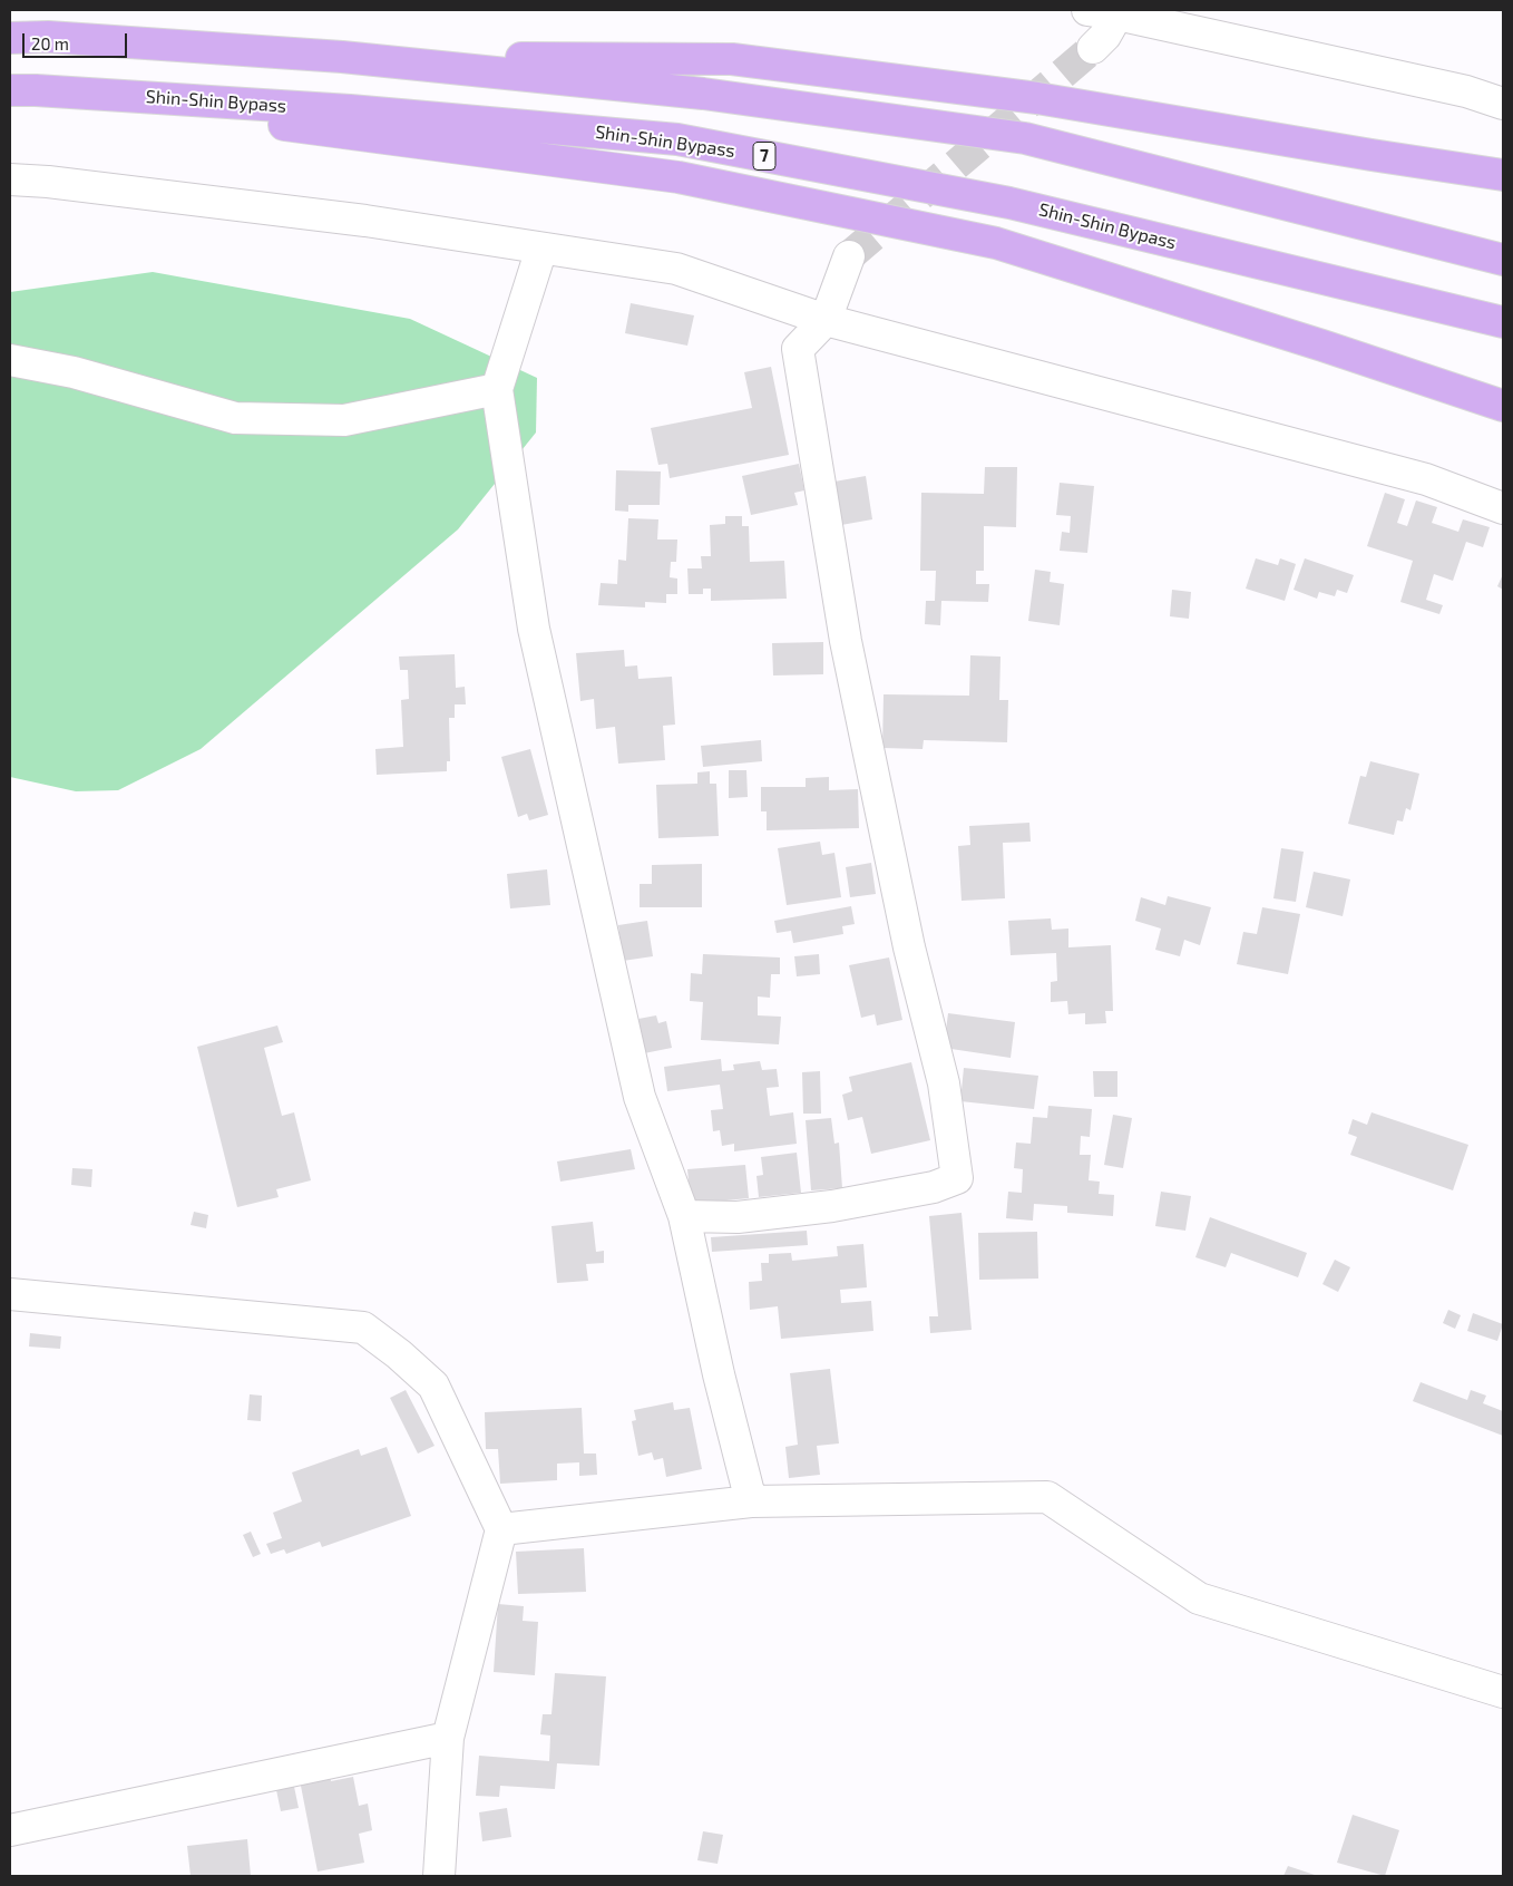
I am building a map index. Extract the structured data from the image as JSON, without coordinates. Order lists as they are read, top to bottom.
{
  "streets": {
    "highway": ["Shin-Shin Bypass", "7"]
  },
  "scale_bar": "20 m"
}
